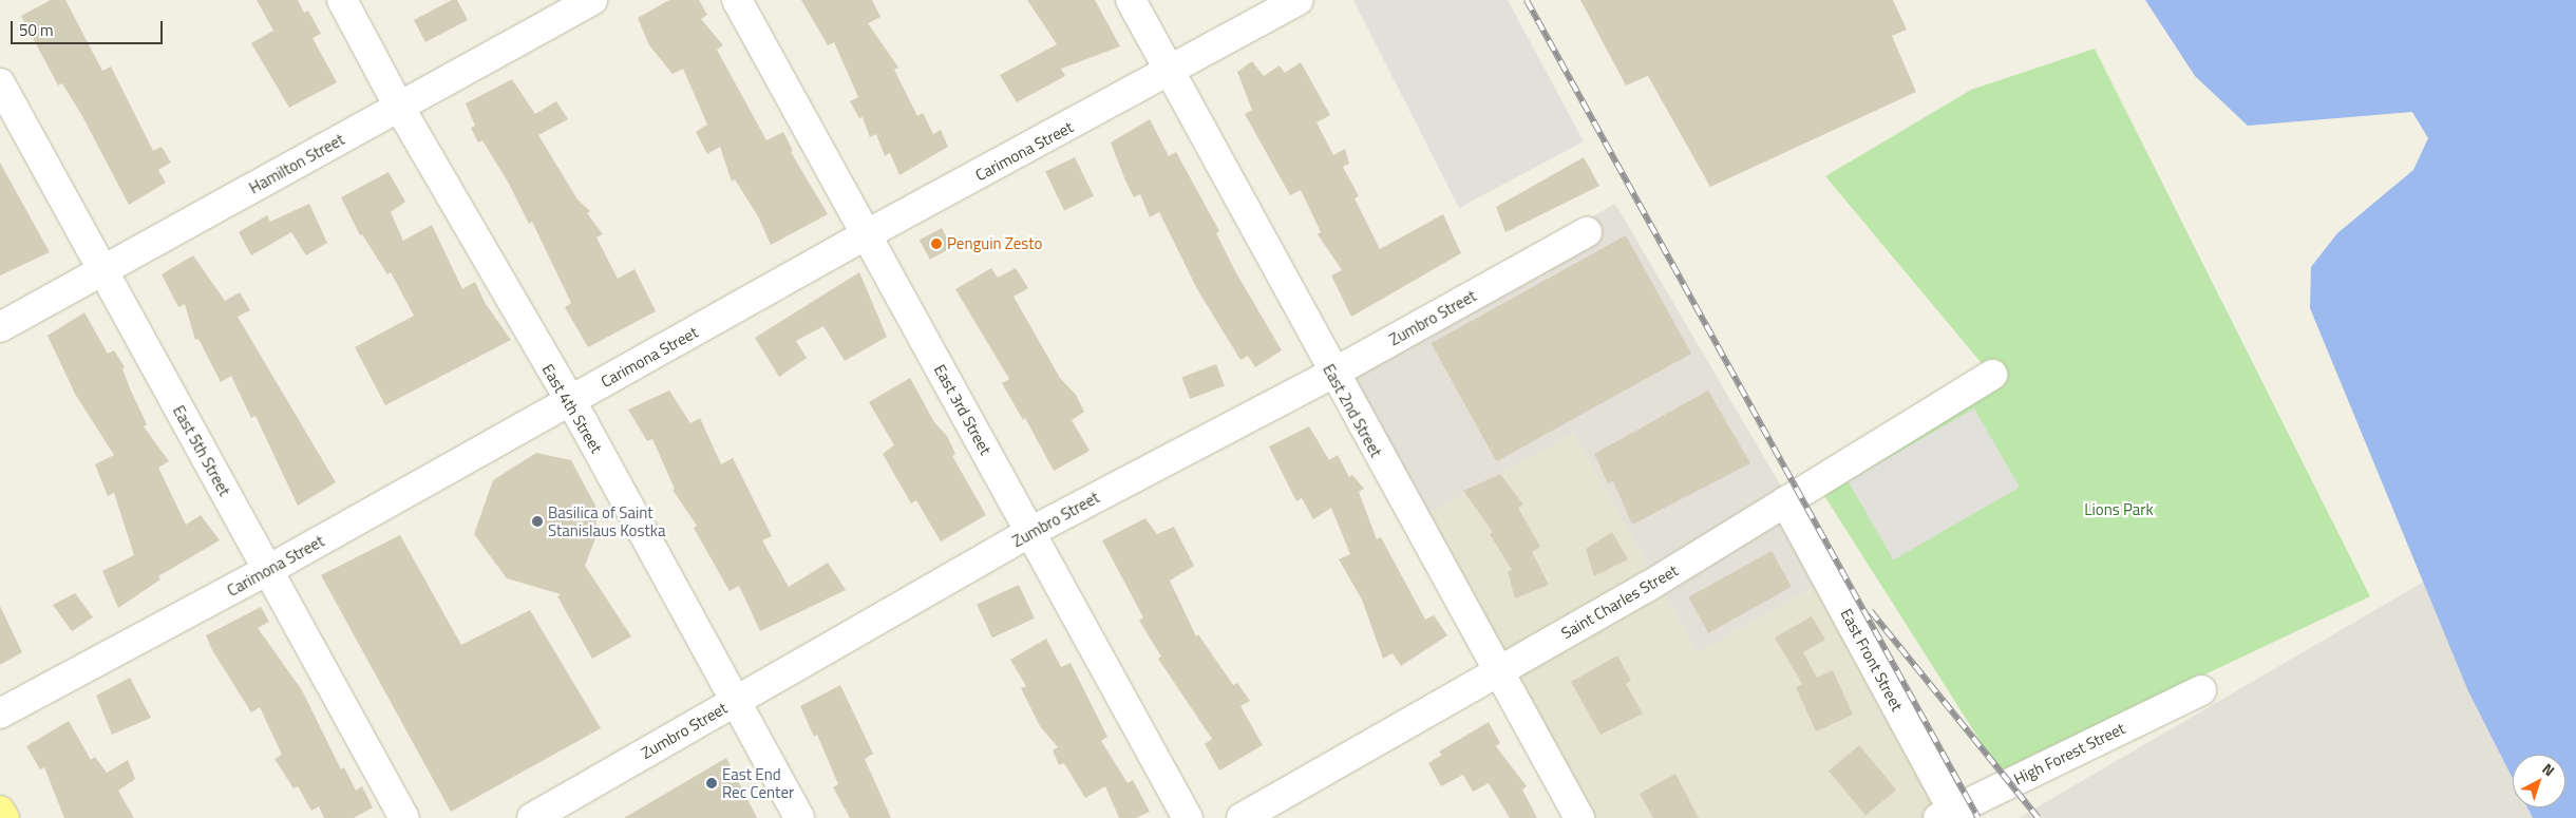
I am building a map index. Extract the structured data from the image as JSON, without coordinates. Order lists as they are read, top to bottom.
{
  "streets": {
    "street": [
      "Carimona Street",
      "Hamilton Street",
      "Zumbro Street",
      "East 4th Street",
      "East 3rd Street",
      "East 2nd Street",
      "East 5th Street",
      "Saint Charles Street",
      "East Front Street",
      "High Forest Street"
    ]
  },
  "crossings": [
    ["Carimona Street", "East 4th Street"],
    ["Carimona Street", "East 3rd Street"],
    ["Carimona Street", "East 2nd Street"],
    ["Carimona Street", "East 5th Street"],
    ["Hamilton Street", "East 4th Street"],
    ["Hamilton Street", "East 5th Street"],
    ["Zumbro Street", "East 4th Street"],
    ["Zumbro Street", "East 3rd Street"],
    ["Zumbro Street", "East 2nd Street"],
    ["East 2nd Street", "Saint Charles Street"],
    ["Saint Charles Street", "East Front Street"],
    ["East Front Street", "High Forest Street"]
  ],
  "parks": ["Lions Park"],
  "places": ["Penguin Zesto", "Basilica of Saint Stanislaus Kostka", "East End Rec Center"],
  "scale_bar": "50 m",
  "north": "top right"
}
